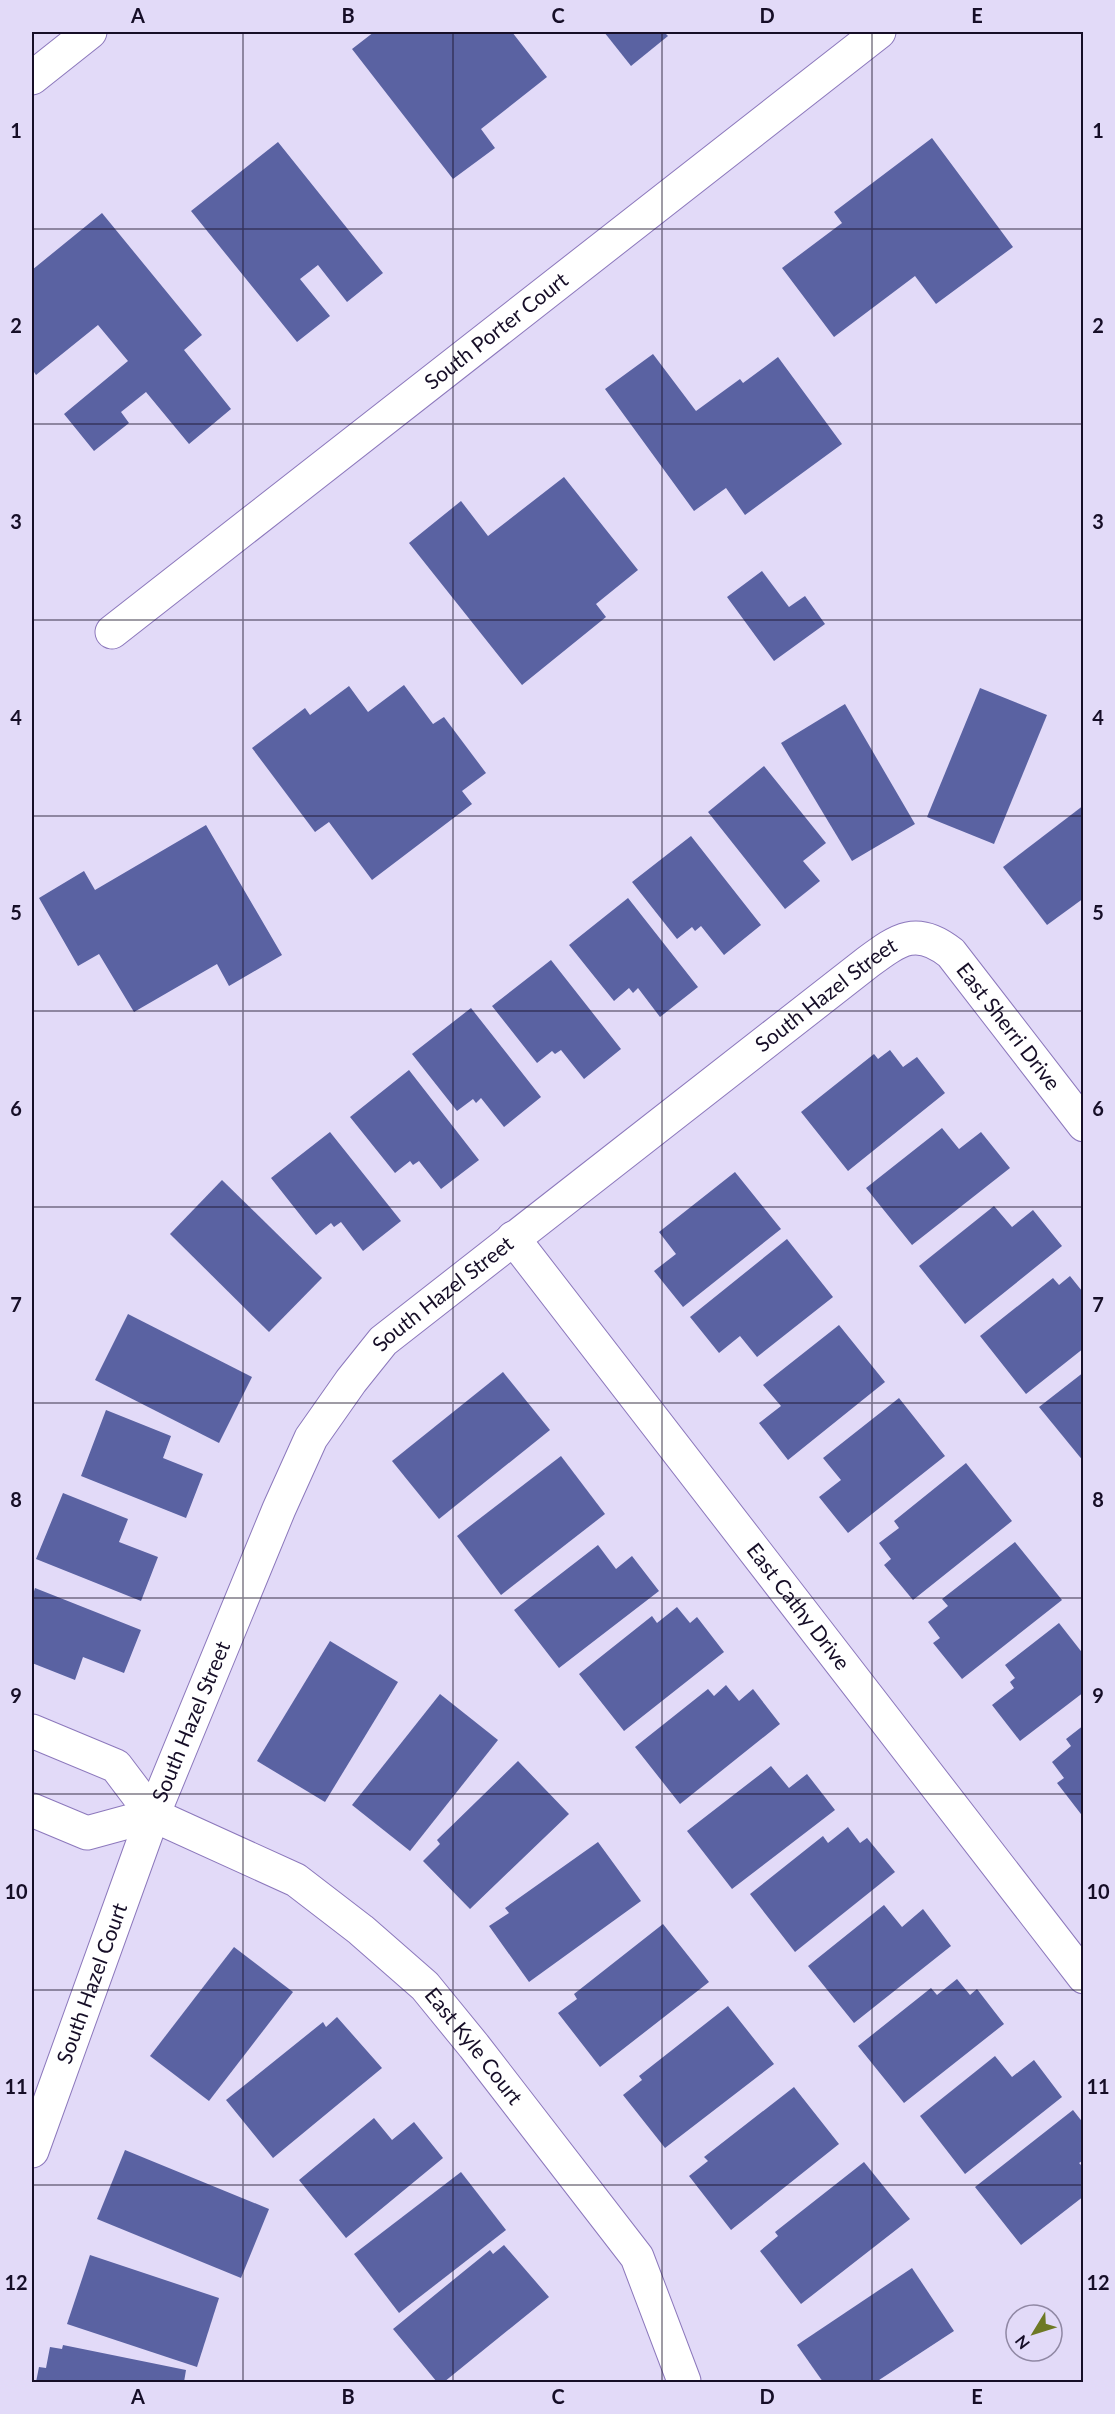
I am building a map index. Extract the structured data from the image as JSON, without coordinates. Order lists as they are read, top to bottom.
{
  "streets": {
    "street": [
      "South Porter Court",
      "South Hazel Street",
      "East Sherri Drive",
      "East Cathy Drive",
      "South Hazel Court",
      "East Kyle Court"
    ]
  },
  "crossings": [
    ["South Hazel Street", "East Sherri Drive"],
    ["South Hazel Street", "East Cathy Drive"],
    ["South Hazel Street", "South Hazel Court"],
    ["South Hazel Street", "East Kyle Court"],
    ["South Hazel Court", "East Kyle Court"]
  ],
  "north": "bottom left",
  "grid": {
    "columns": [
      "A",
      "B",
      "C",
      "D",
      "E"
    ],
    "rows": [
      "1",
      "2",
      "3",
      "4",
      "5",
      "6",
      "7",
      "8",
      "9",
      "10",
      "11",
      "12"
    ]
  }
}
